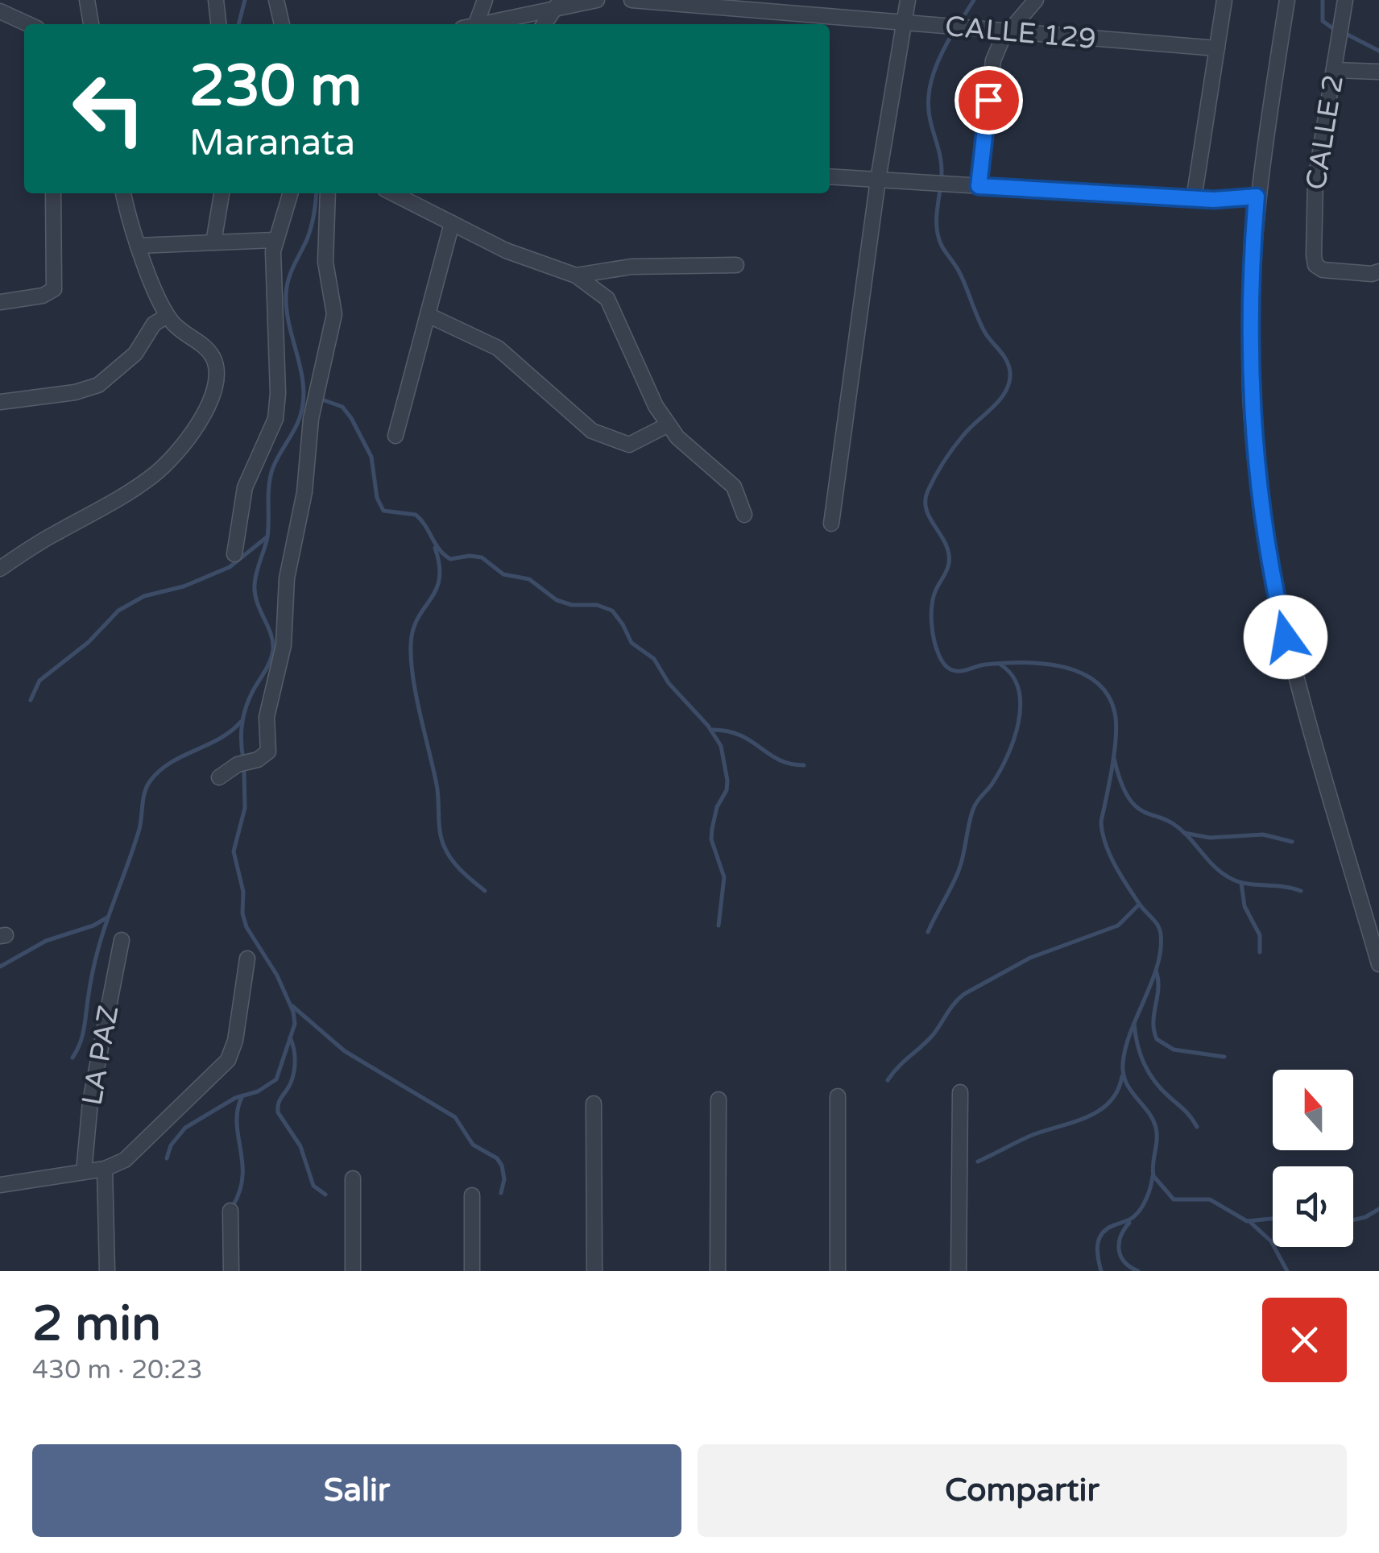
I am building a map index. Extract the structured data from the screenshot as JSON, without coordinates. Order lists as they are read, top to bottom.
{
  "streets": {
    "street": ["CALLE 129", "CALLE 2", "LA PAZ"]
  },
  "north": "top",
  "page": {
    "turn": ["230 m", "Maranata"],
    "heading": ["2 min", "430 m · 20:23"],
    "buttons": ["Salir", "Compartir"]
  }
}
